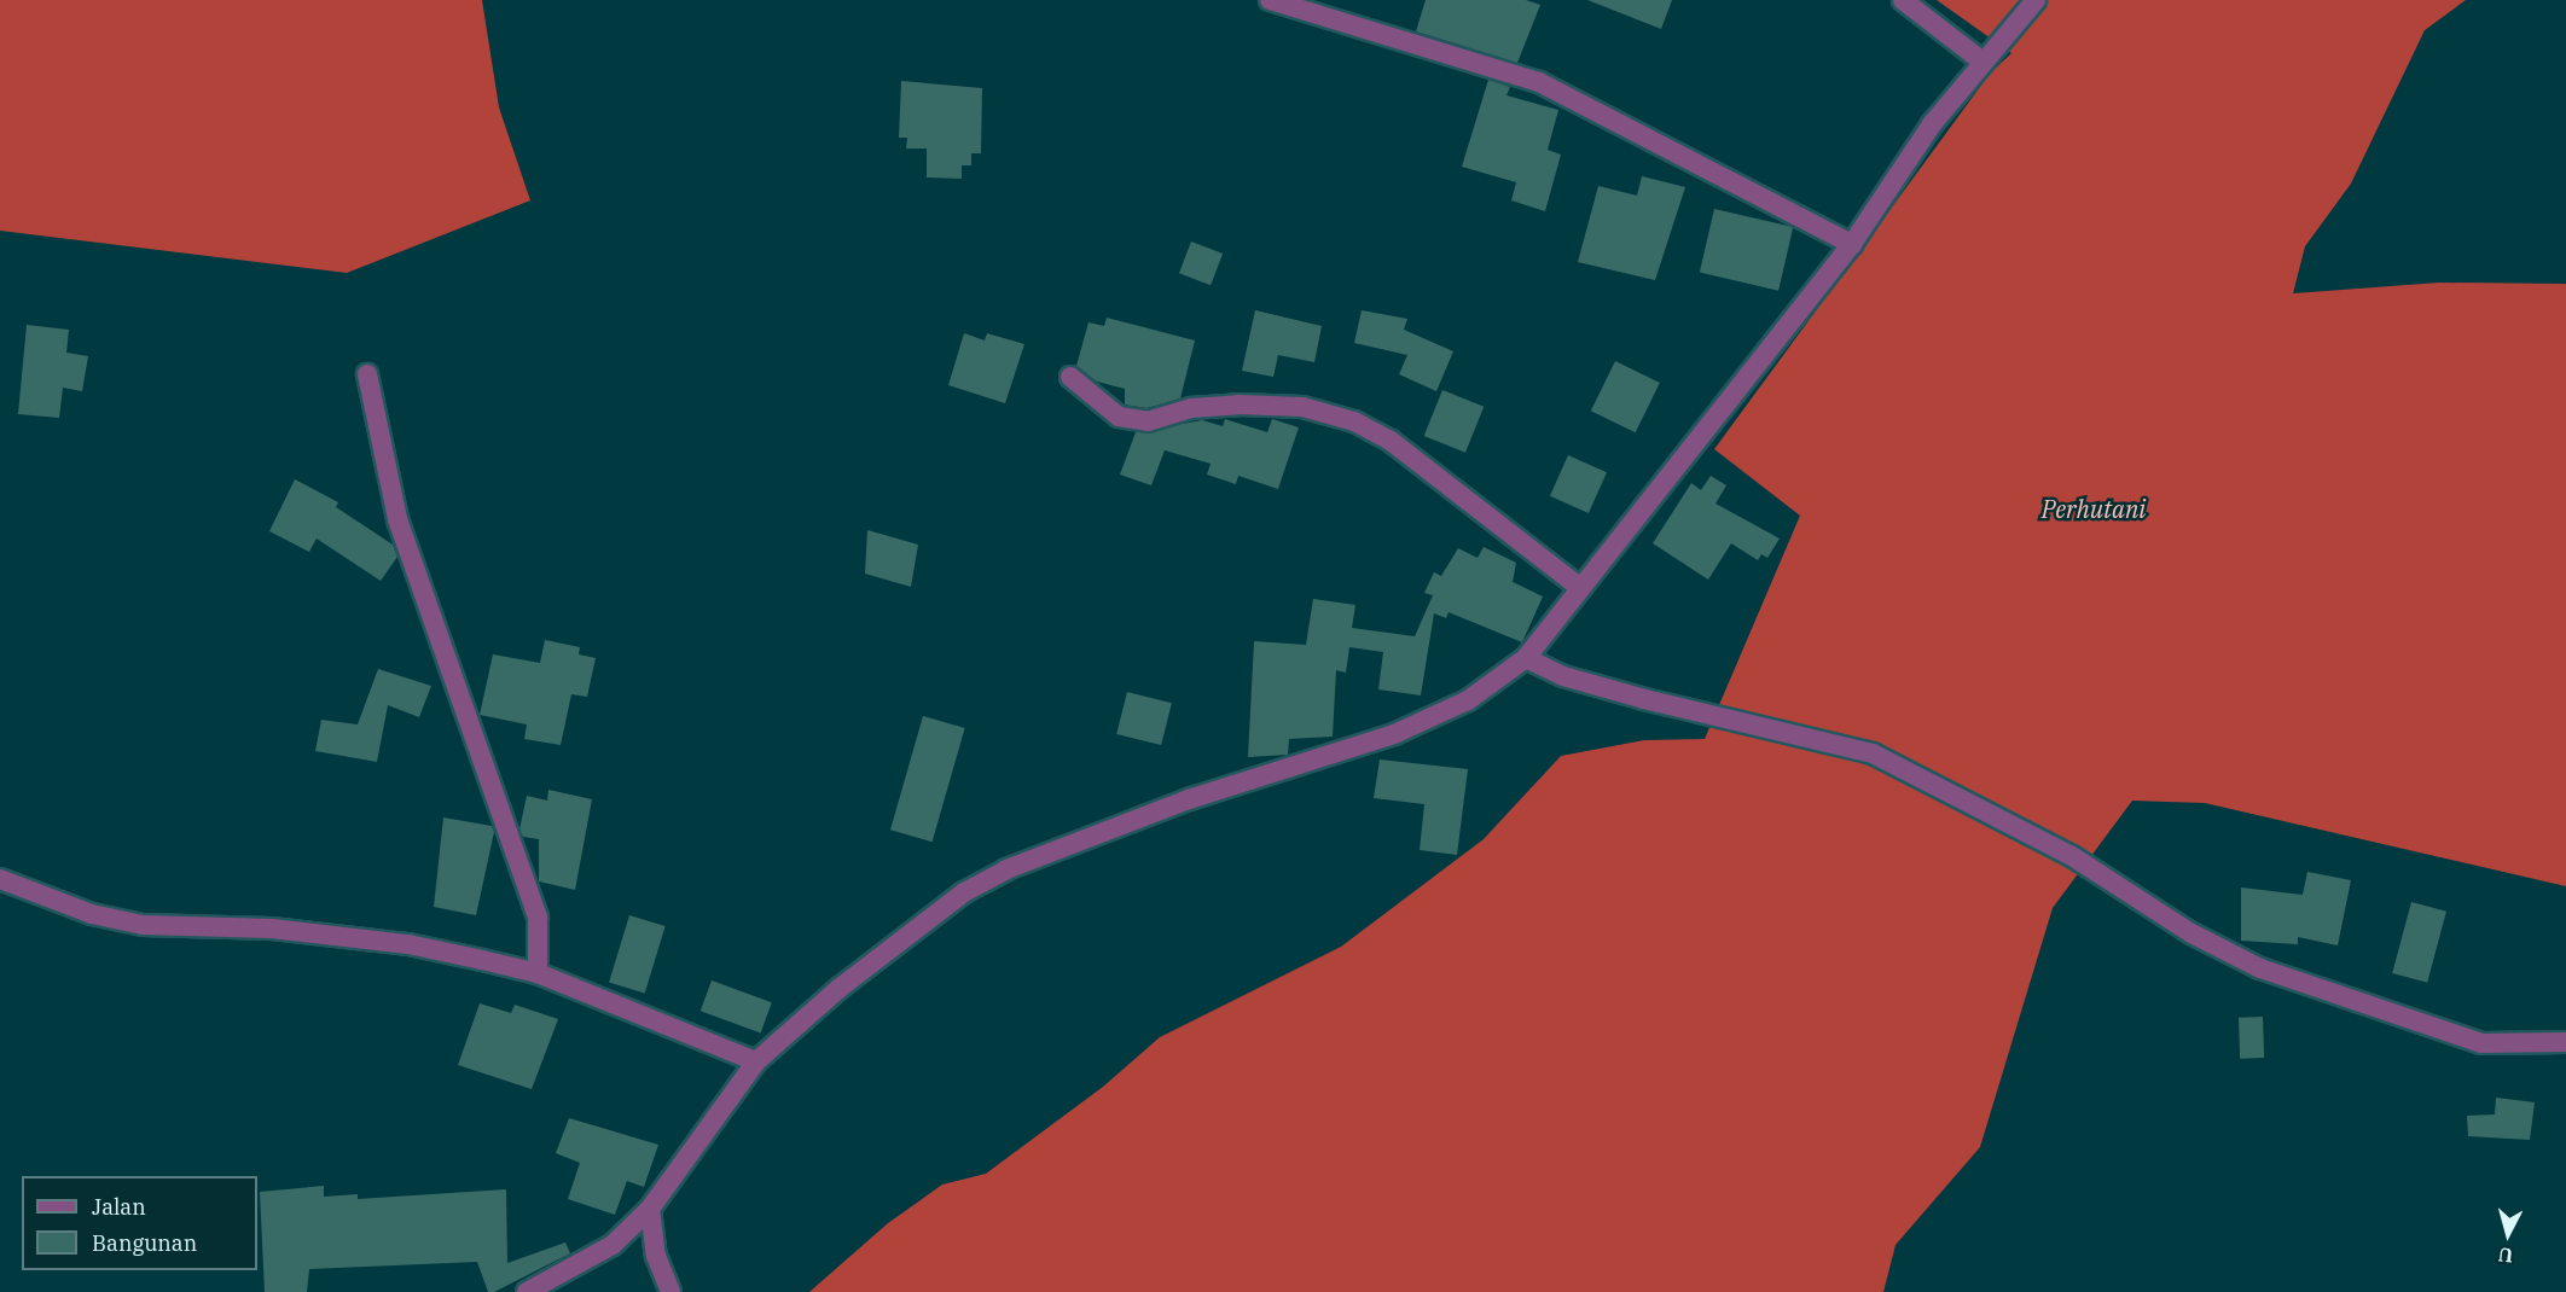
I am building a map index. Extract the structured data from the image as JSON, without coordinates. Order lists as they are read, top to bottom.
{
  "parks": ["Perhutani"],
  "legend": ["Jalan", "Bangunan"],
  "north": "bottom"
}
